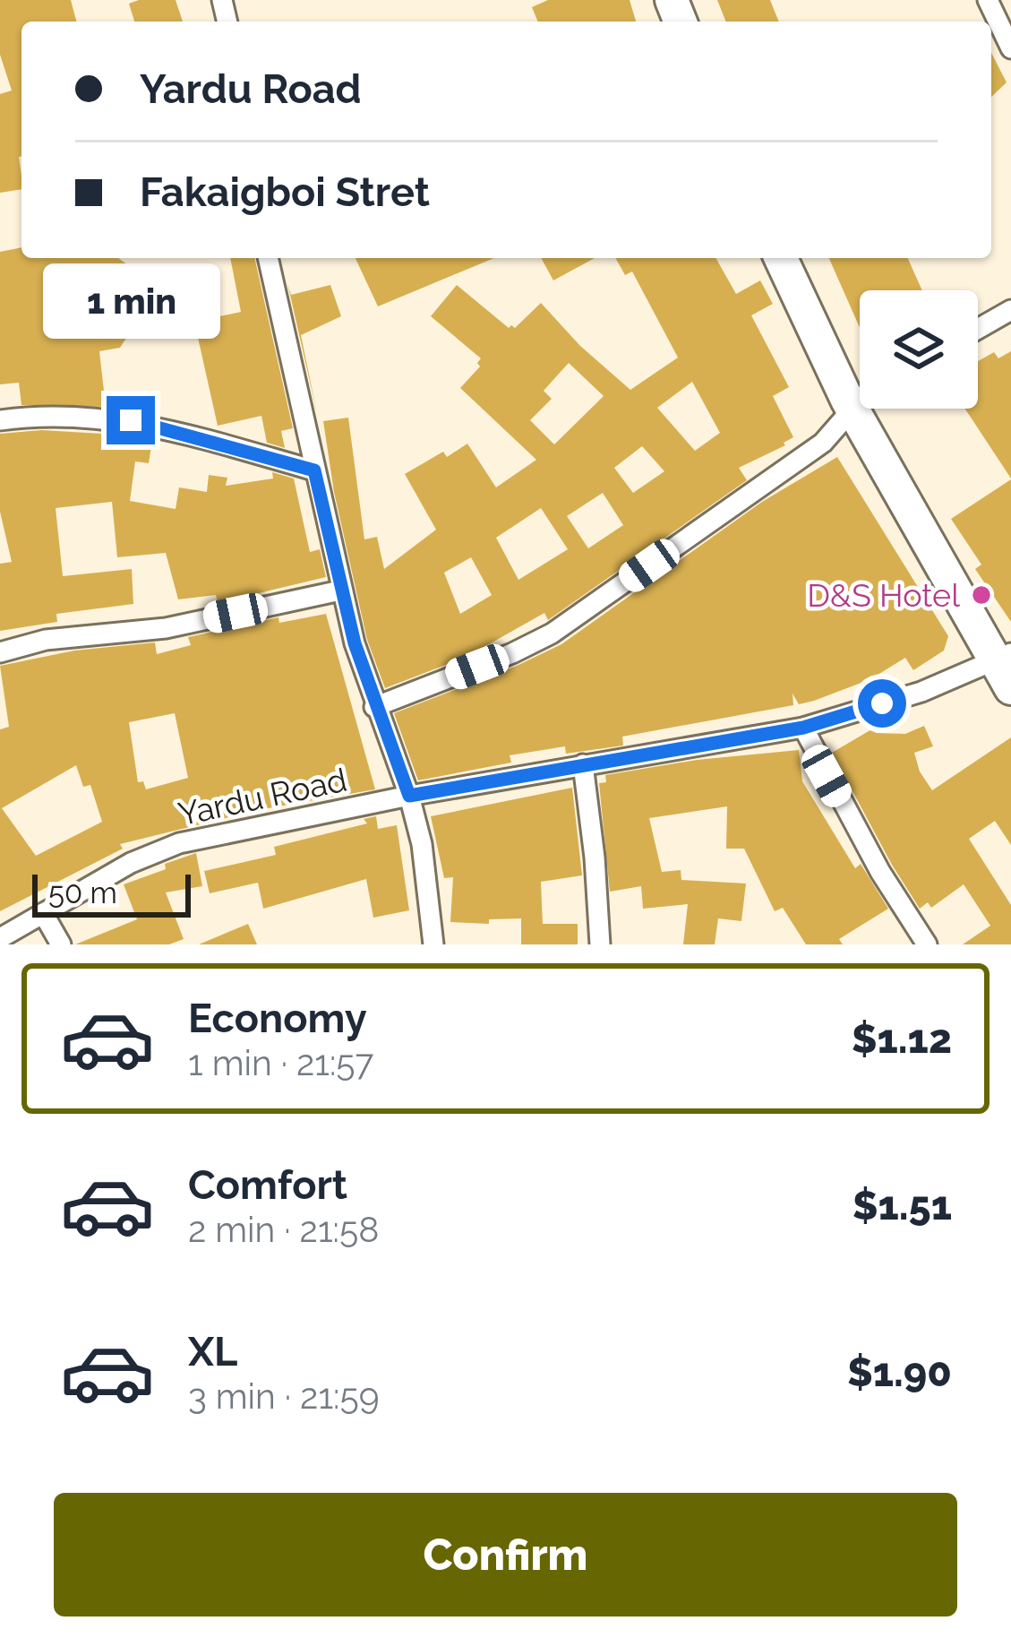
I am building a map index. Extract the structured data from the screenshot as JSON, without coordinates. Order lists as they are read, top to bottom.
{
  "streets": {
    "street": ["Yardu Road"]
  },
  "places": ["D&S Hotel"],
  "scale_bar": "50 m",
  "page": {
    "banner": ["Yardu Road", "Fakaigboi Stret"],
    "bubble": "1 min",
    "scale": "50 m",
    "list": [
      {
        "name": "Economy",
        "note": "1 min · 21:57",
        "value": "$1.12"
      },
      {
        "name": "Comfort",
        "note": "2 min · 21:58",
        "value": "$1.51"
      },
      {
        "name": "XL",
        "note": "3 min · 21:59",
        "value": "$1.90"
      }
    ],
    "buttons": "Confirm"
  }
}
